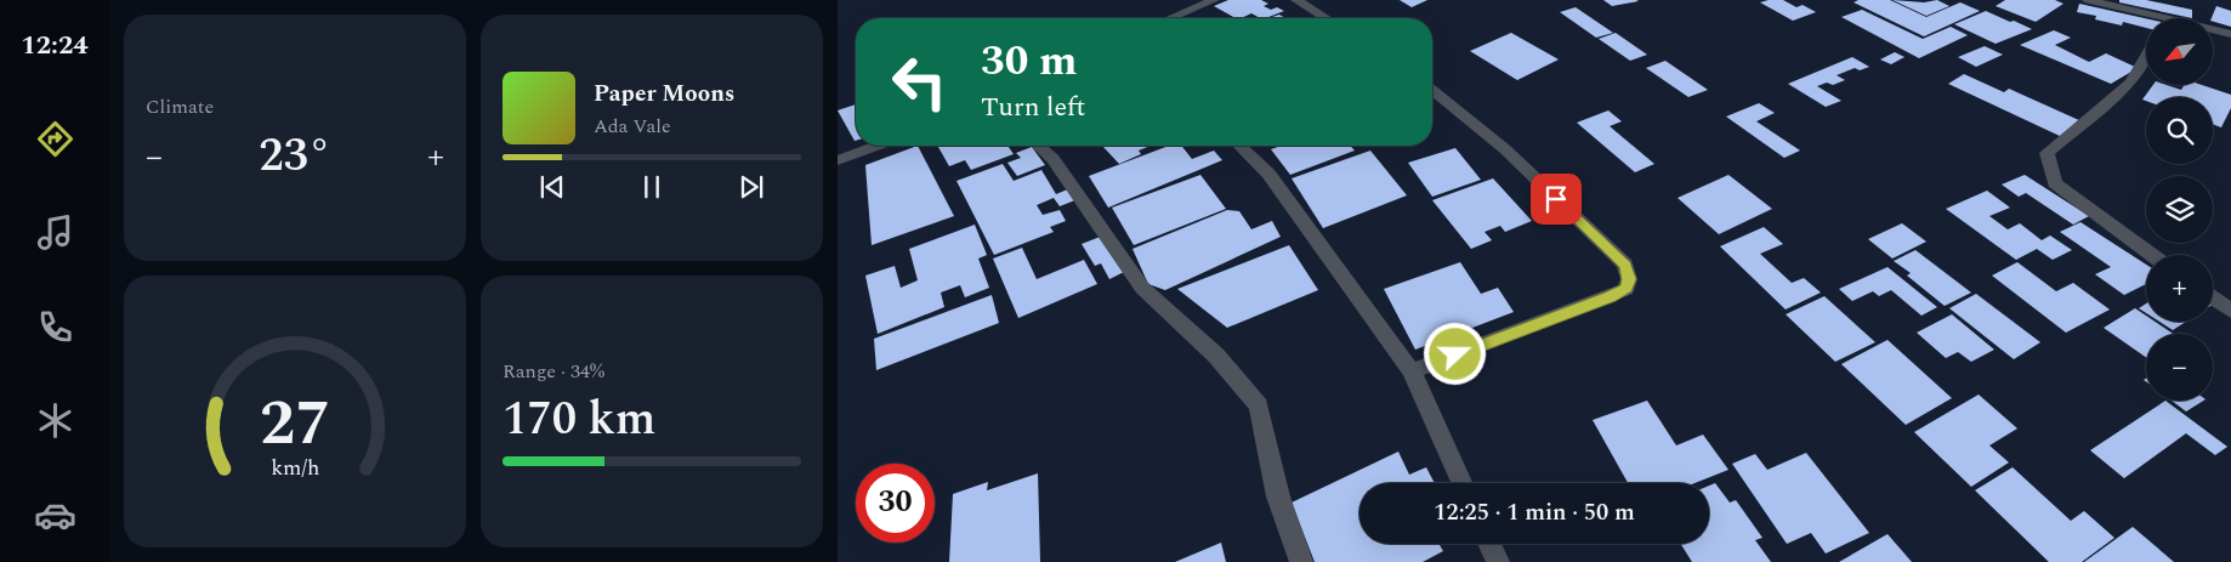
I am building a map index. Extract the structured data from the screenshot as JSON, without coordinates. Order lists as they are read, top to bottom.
{
  "north": "bottom left",
  "page": {
    "tabs": "12:24",
    "tile": [
      "Climate",
      ["Range · 34%", "170 km"]
    ],
    "map_buttons": ["+", "−"],
    "turn": ["30 m", "Turn left"],
    "song": ["Paper Moons", "Ada Vale"],
    "heat": ["−", "23°", "+"],
    "limit": "30",
    "trip": "12:25 · 1 min · 50 m",
    "gauge": ["27", "km/h"]
  }
}
